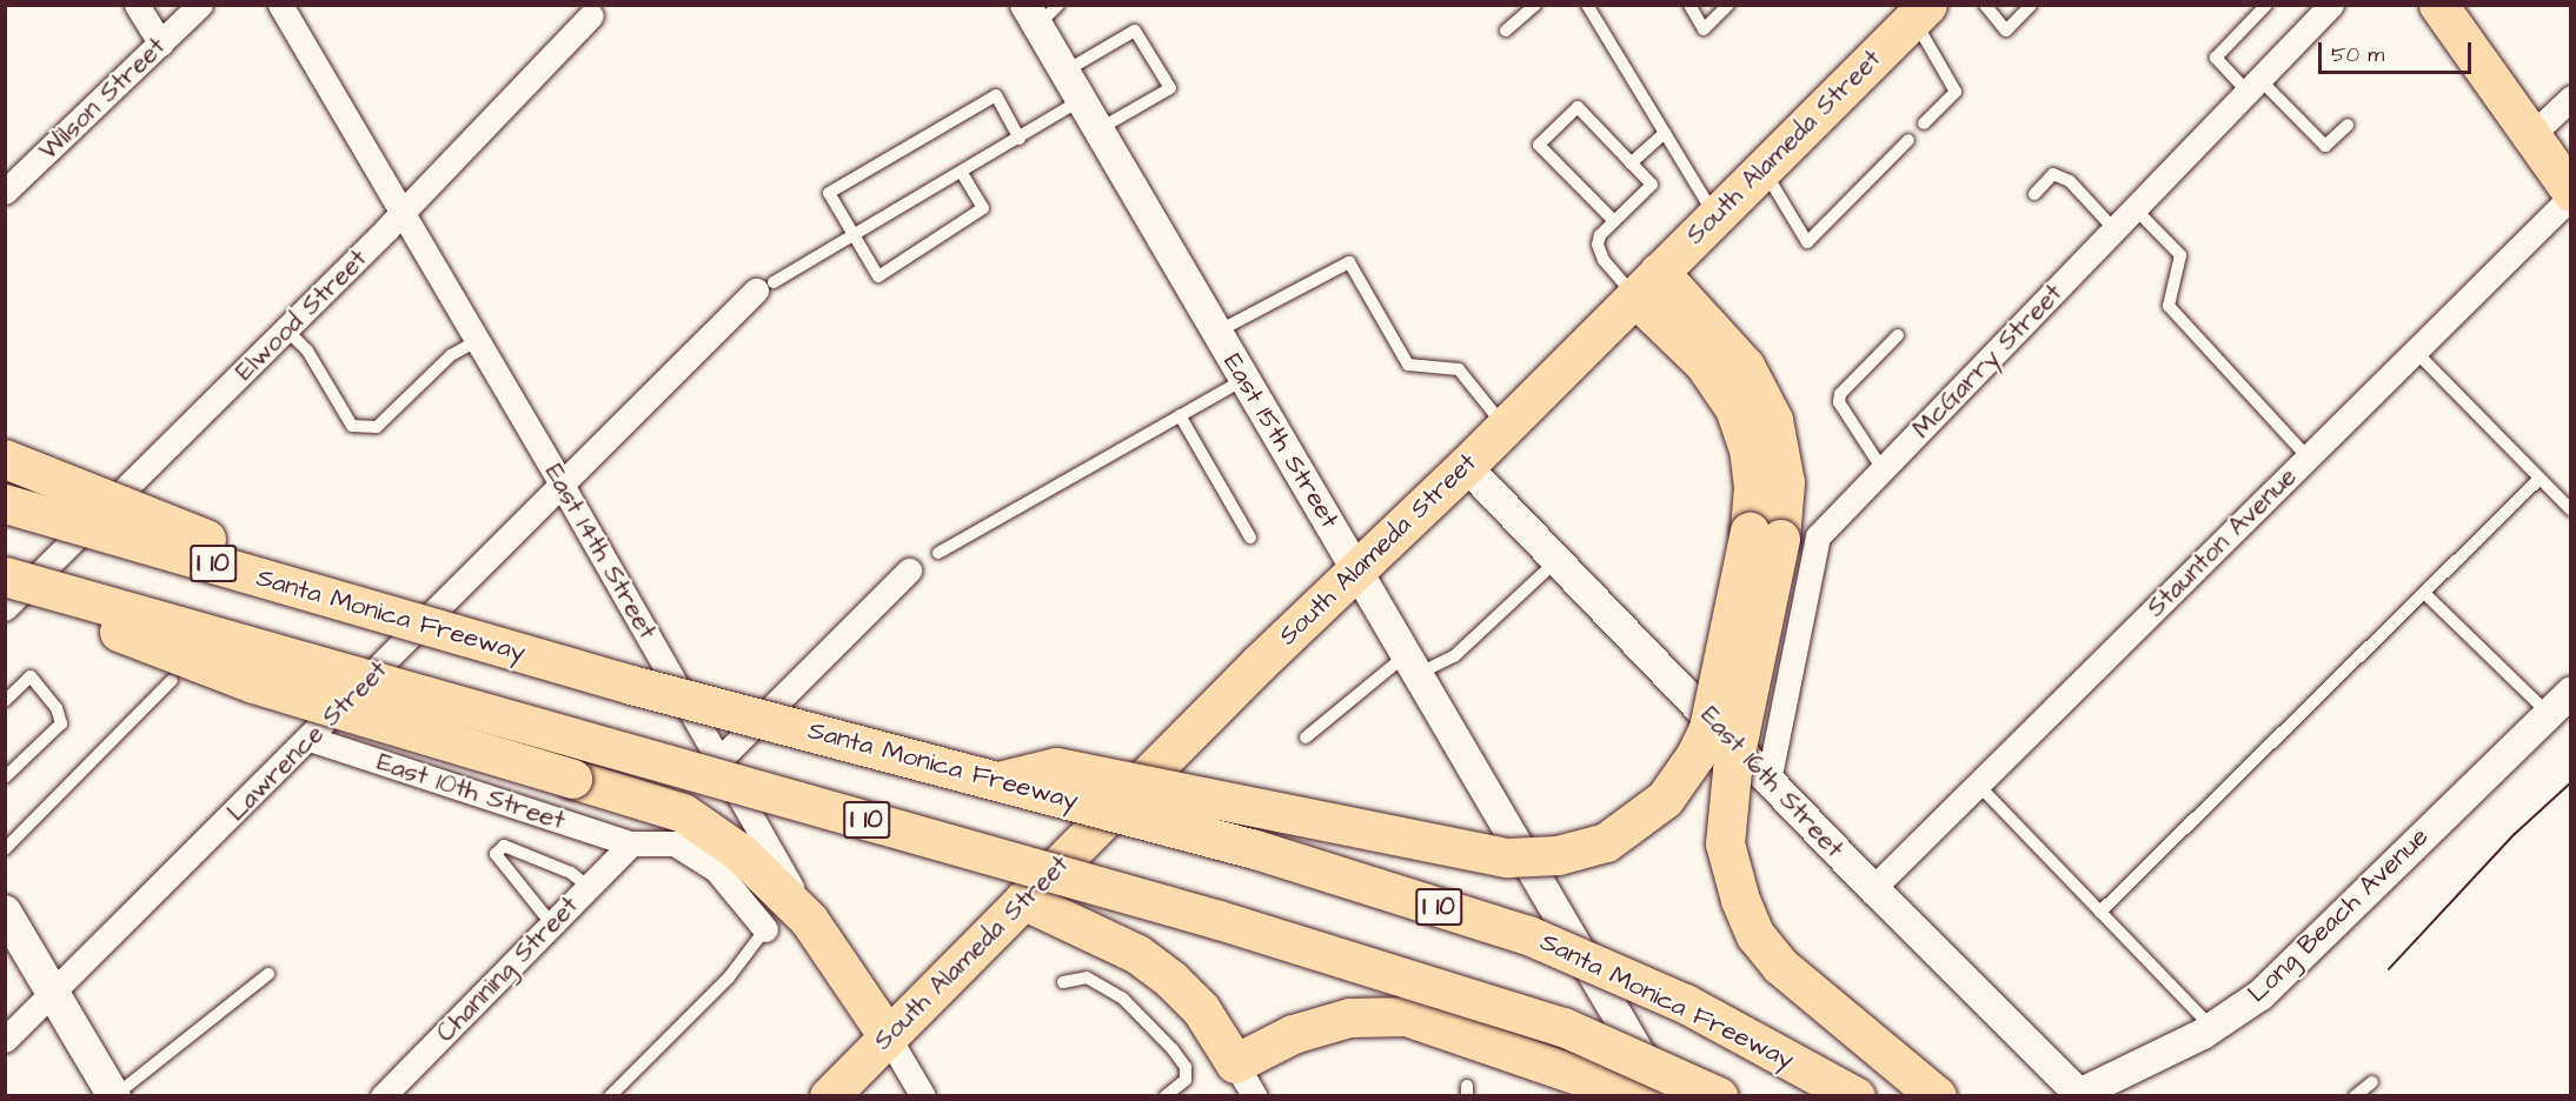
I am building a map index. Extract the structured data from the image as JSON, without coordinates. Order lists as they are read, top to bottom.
{
  "streets": {
    "main road": [
      "South Alameda Street",
      "East 14th Street",
      "I 10",
      "Santa Monica Freeway"
    ],
    "street": [
      "Wilson Street",
      "Elwood Street",
      "McGarry Street",
      "East 15th Street",
      "Staunton Avenue",
      "Lawrence Street",
      "East 16th Street",
      "East 10th Street",
      "Long Beach Avenue",
      "Channing Street"
    ]
  },
  "crossings": [
    ["South Alameda Street", "East 15th Street"],
    ["South Alameda Street", "East 14th Street"],
    ["South Alameda Street", "East 16th Street"],
    ["Elwood Street", "East 14th Street"],
    ["McGarry Street", "East 16th Street"],
    ["Staunton Avenue", "East 16th Street"],
    ["East 14th Street", "Lawrence Street"],
    ["Lawrence Street", "East 10th Street"],
    ["East 16th Street", "Long Beach Avenue"],
    ["East 10th Street", "Channing Street"]
  ],
  "scale_bar": "50 m"
}
